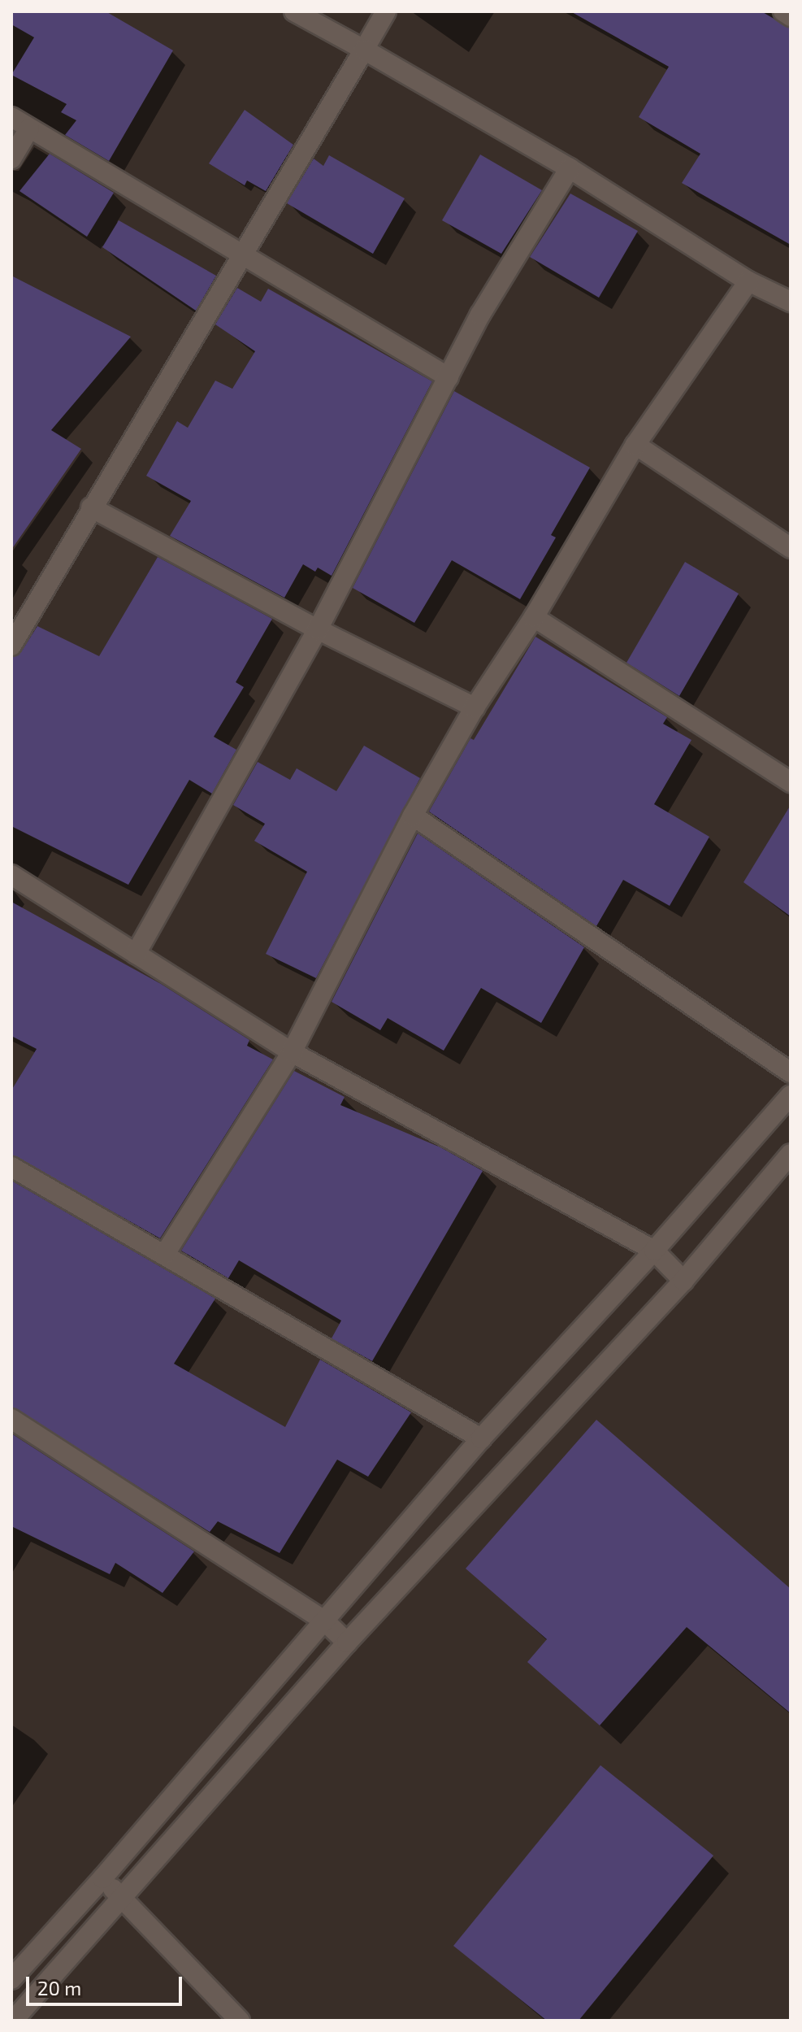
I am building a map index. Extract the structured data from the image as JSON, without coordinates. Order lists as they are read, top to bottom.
{
  "scale_bar": "20 m"
}
